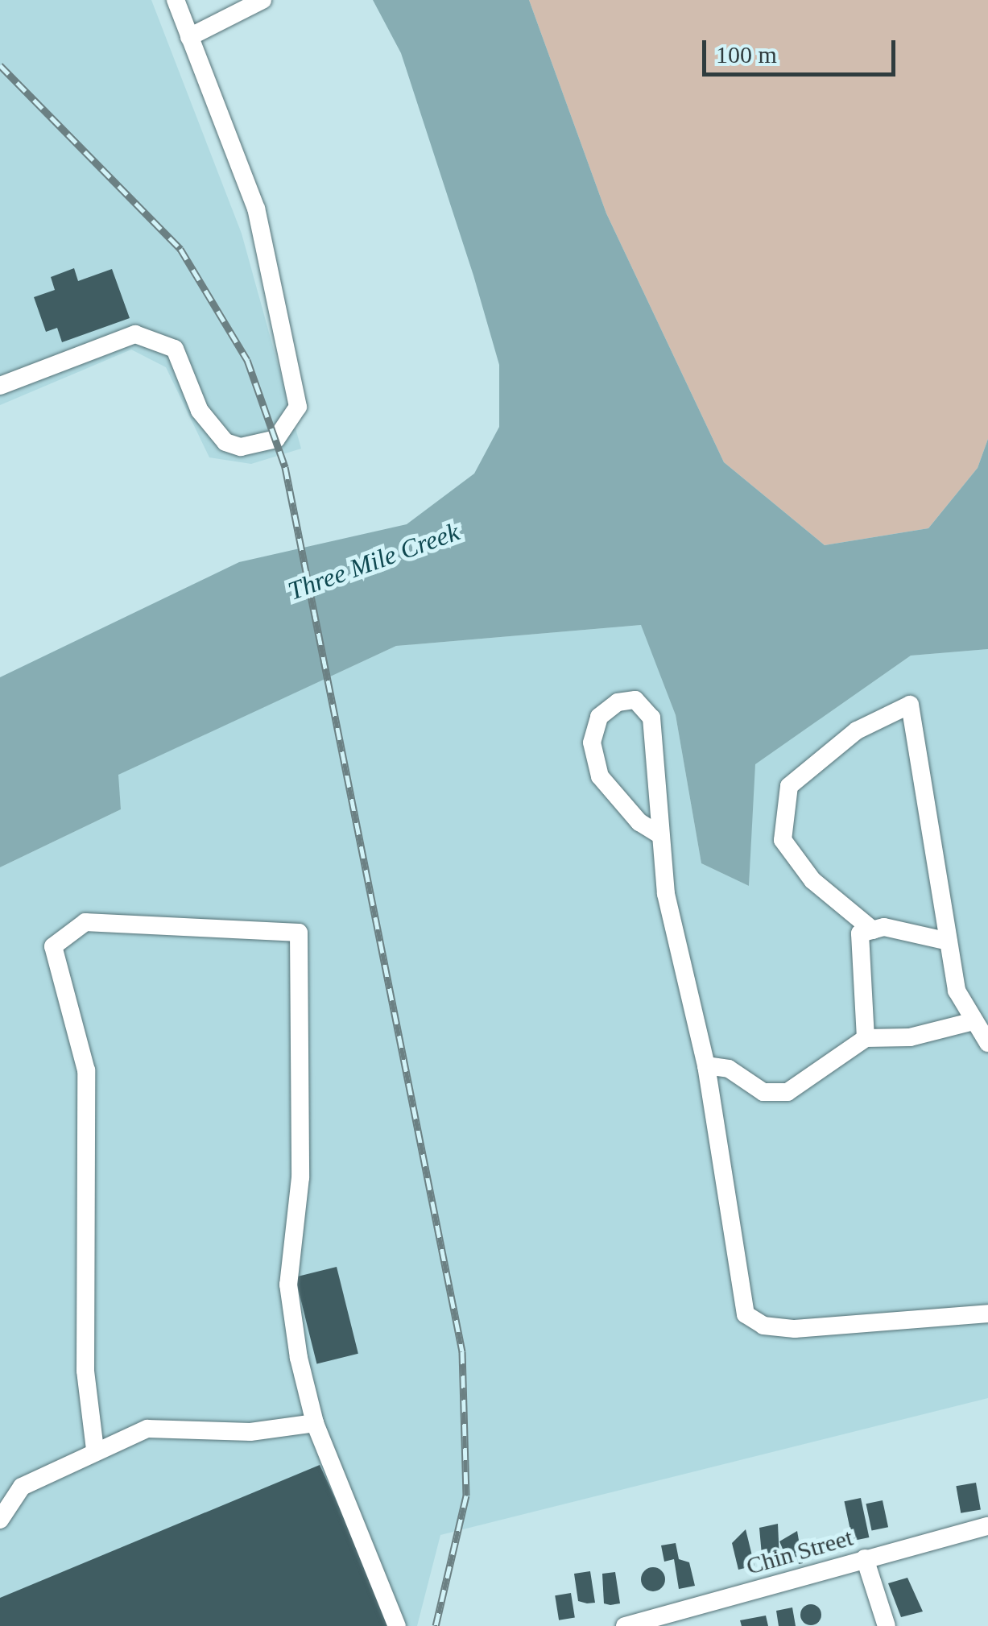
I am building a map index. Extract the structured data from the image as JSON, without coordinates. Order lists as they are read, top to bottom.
{
  "streets": {
    "street": ["Chin Street"]
  },
  "water": ["Three Mile Creek"],
  "scale_bar": "100 m"
}
